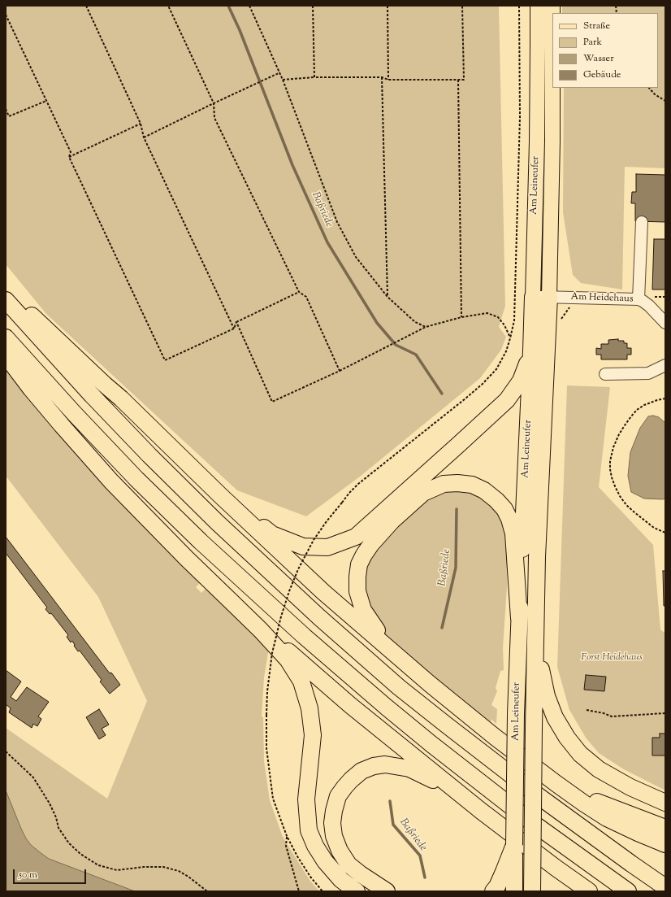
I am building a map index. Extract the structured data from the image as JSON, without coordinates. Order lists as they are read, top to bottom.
{
  "streets": {
    "highway": ["Am Leineufer"],
    "lane": ["Am Heidehaus"]
  },
  "crossings": [
    ["Am Leineufer", "Am Heidehaus"]
  ],
  "water": ["Baßriede"],
  "parks": ["Forst Heidehaus"],
  "legend": [
    "Straße",
    "Park",
    "Wasser",
    "Gebäude"
  ],
  "scale_bar": "50 m"
}
